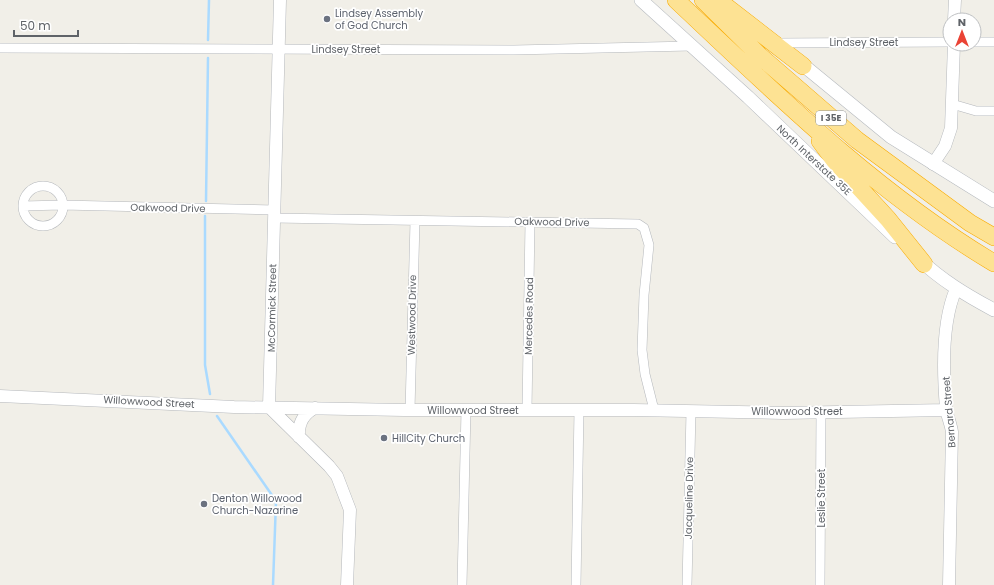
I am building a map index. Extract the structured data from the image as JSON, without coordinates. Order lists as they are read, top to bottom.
{
  "streets": {
    "highway": ["I 35E"],
    "main road": ["North Interstate 35E"],
    "street": [
      "Lindsey Street",
      "Oakwood Drive",
      "McCormick Street",
      "Westwood Drive",
      "Mercedes Road",
      "Willowwood Street",
      "Bernard Street",
      "Jacqueline Drive",
      "Leslie Street"
    ]
  },
  "crossings": [
    ["Lindsey Street", "North Interstate 35E"],
    ["Lindsey Street", "McCormick Street"],
    ["North Interstate 35E", "Bernard Street"],
    ["Oakwood Drive", "McCormick Street"],
    ["Oakwood Drive", "Westwood Drive"],
    ["Oakwood Drive", "Mercedes Road"],
    ["Oakwood Drive", "Willowwood Street"],
    ["McCormick Street", "Willowwood Street"],
    ["Westwood Drive", "Willowwood Street"],
    ["Mercedes Road", "Willowwood Street"],
    ["Willowwood Street", "Bernard Street"],
    ["Willowwood Street", "Jacqueline Drive"],
    ["Willowwood Street", "Leslie Street"]
  ],
  "places": ["Lindsey Assembly of God Church", "HillCity Church", "Denton Willowood Church-Nazarine"],
  "scale_bar": "50 m",
  "north": "top"
}
